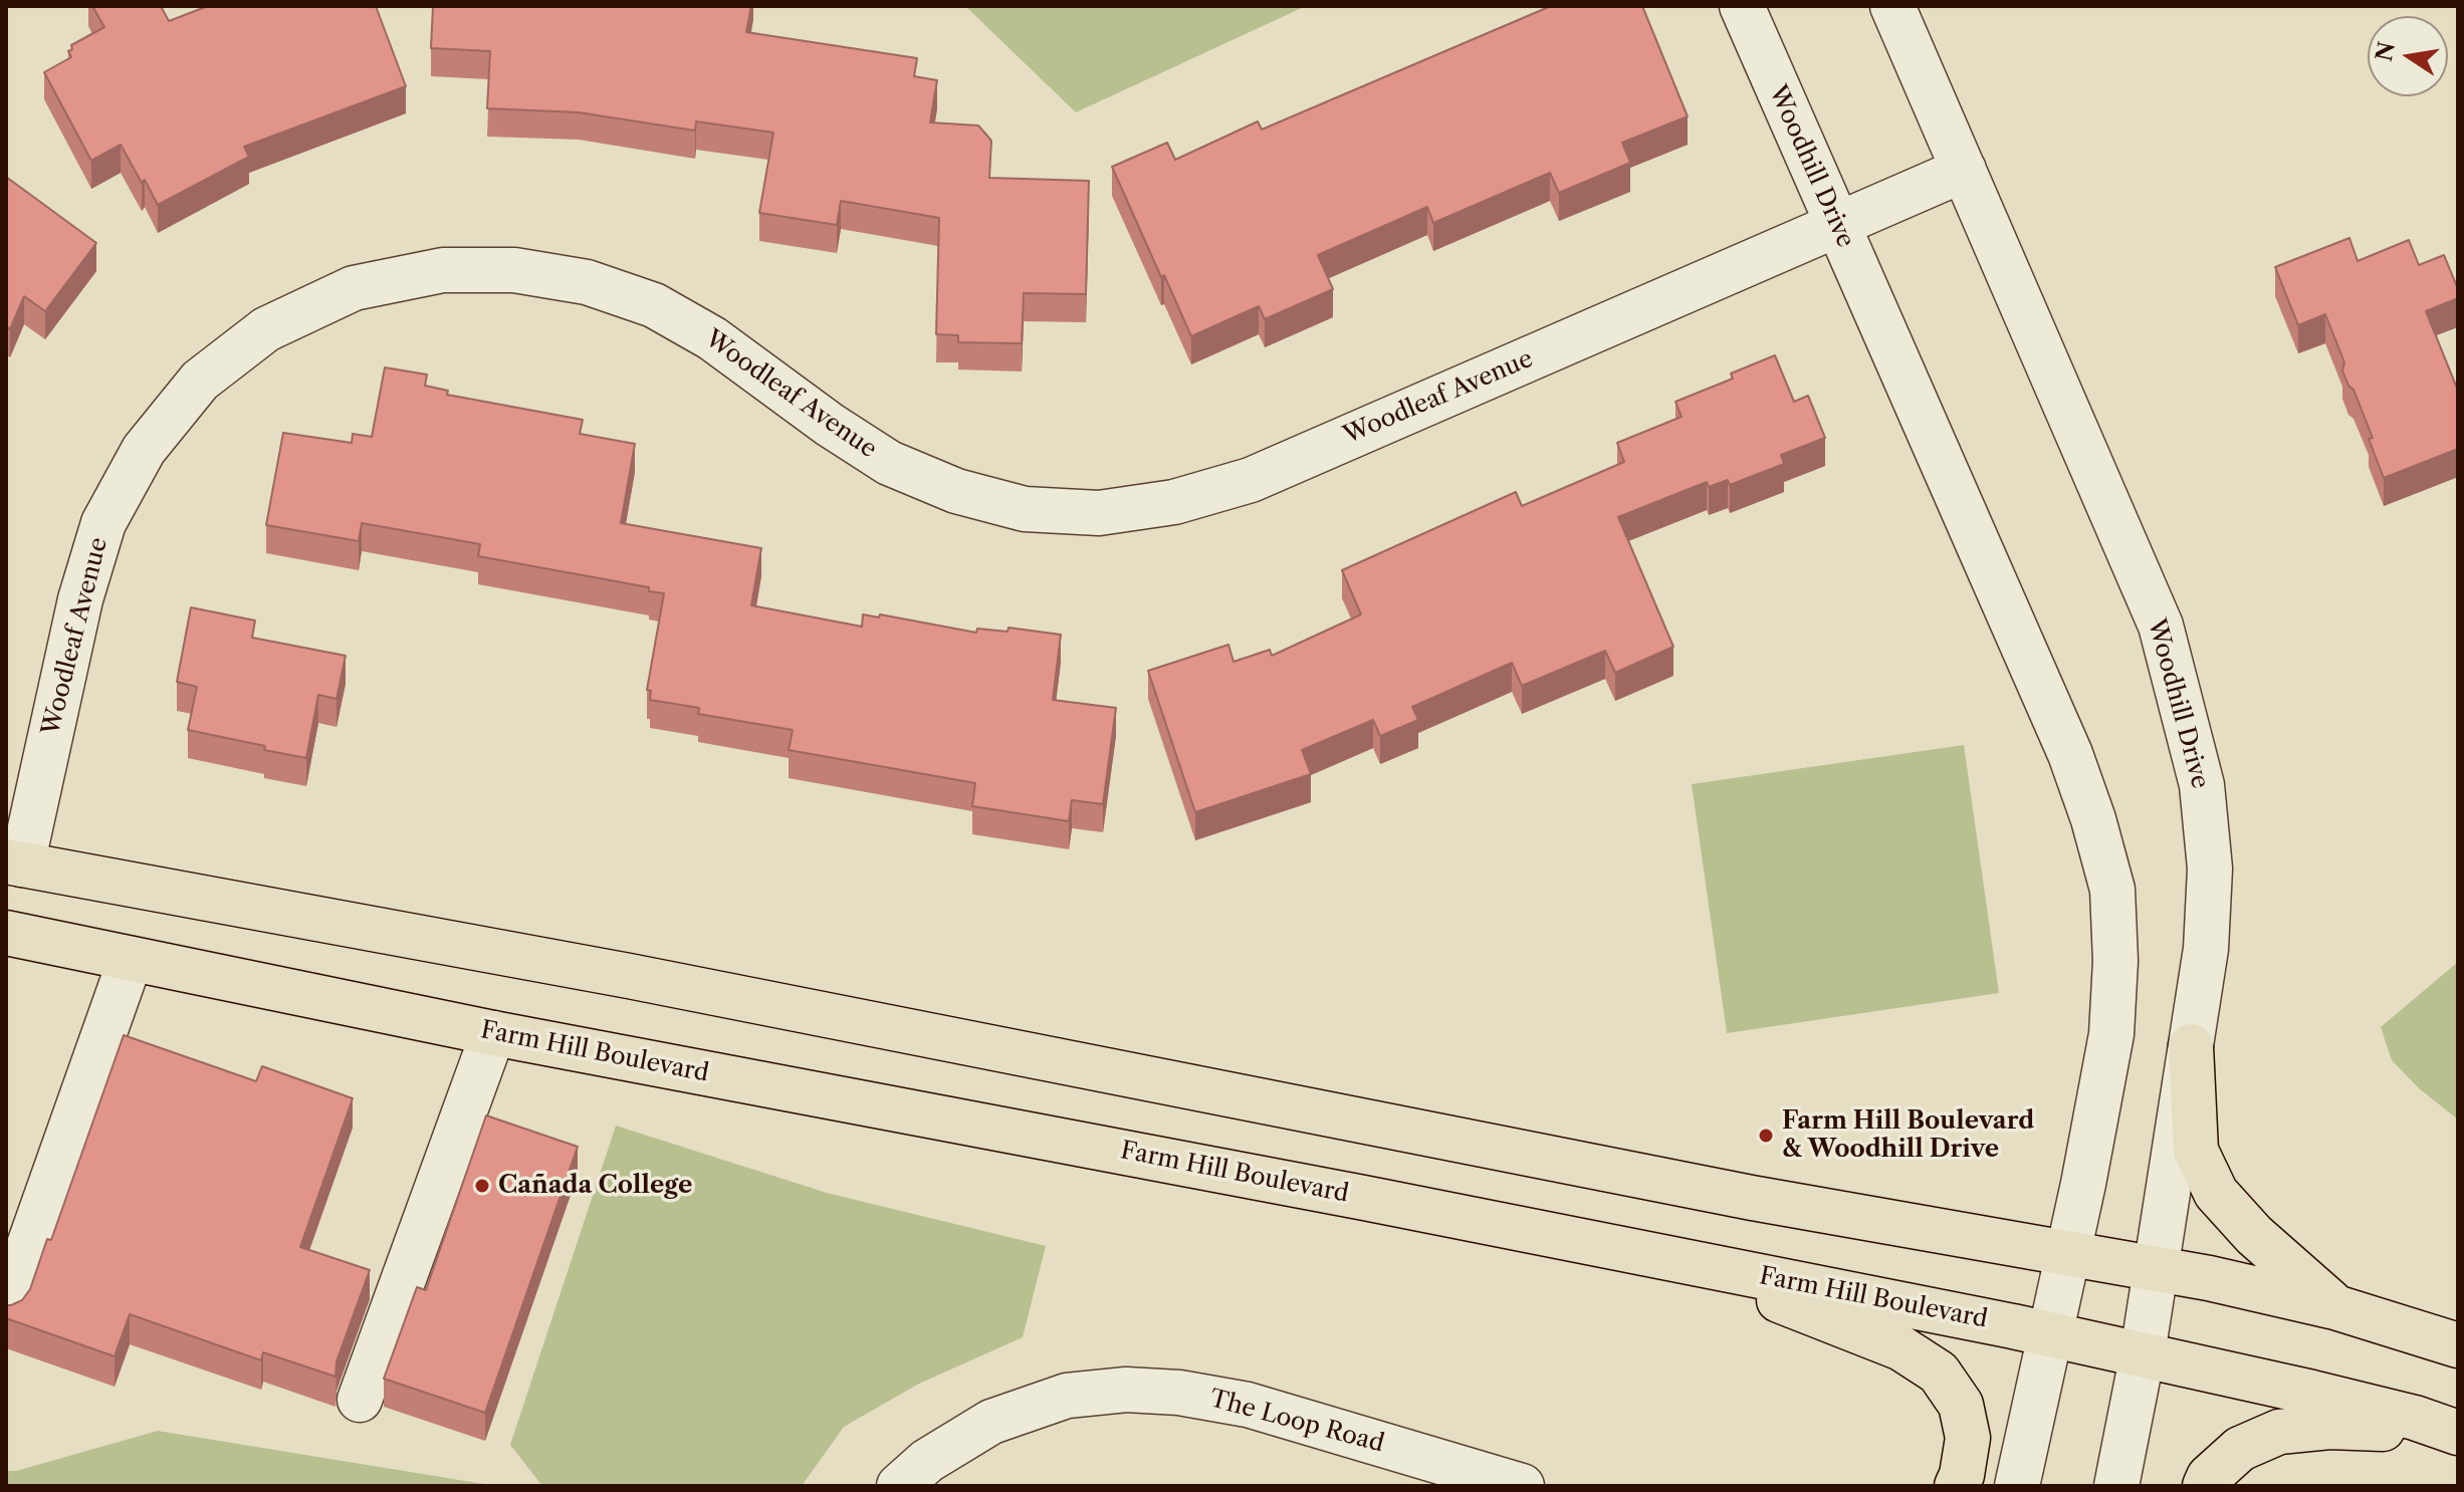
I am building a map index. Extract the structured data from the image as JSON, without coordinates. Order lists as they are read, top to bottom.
{
  "streets": {
    "main road": ["Farm Hill Boulevard"],
    "street": ["Woodhill Drive", "Woodleaf Avenue", "The Loop Road"]
  },
  "crossings": [
    ["Woodhill Drive", "Woodleaf Avenue"],
    ["Woodhill Drive", "Farm Hill Boulevard"]
  ],
  "places": ["Farm Hill Boulevard & Woodhill Drive", "Cañada College"],
  "north": "left"
}
